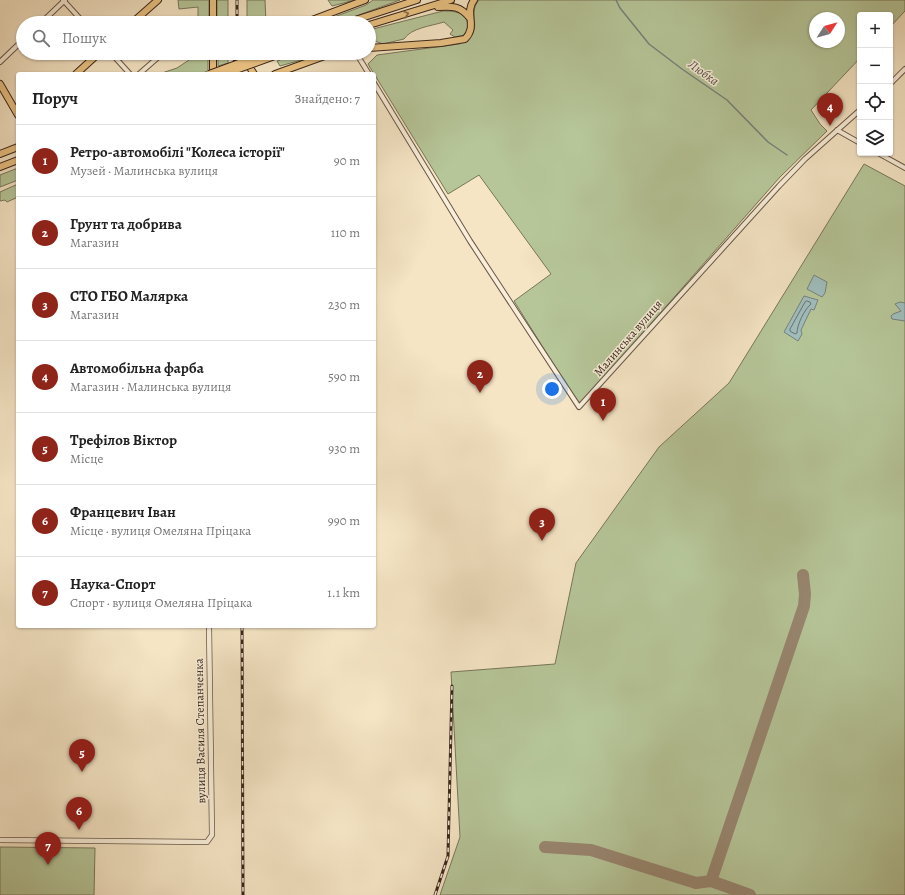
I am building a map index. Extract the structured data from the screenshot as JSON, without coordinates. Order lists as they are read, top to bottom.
{
  "streets": {
    "street": ["Малинська вулиця", "вулиця Василя Степанченка"]
  },
  "water": ["Любка"],
  "north": "top right",
  "page": {
    "map_buttons": ["+", "−"],
    "search": "Пошук",
    "heading": ["Поруч", "Знайдено: 7"],
    "pins": [
      "4",
      "2",
      "1",
      "3",
      "5",
      "6",
      "7"
    ],
    "list": [
      {
        "mark": "1",
        "name": "Ретро-автомобілі \"Колеса історії\"",
        "note": "Музей · Малинська вулиця",
        "value": "90 m"
      },
      {
        "mark": "2",
        "name": "Грунт та добрива",
        "note": "Магазин",
        "value": "110 m"
      },
      {
        "mark": "3",
        "name": "СТО ГБО Малярка",
        "note": "Магазин",
        "value": "230 m"
      },
      {
        "mark": "4",
        "name": "Автомобільна фарба",
        "note": "Магазин · Малинська вулиця",
        "value": "590 m"
      },
      {
        "mark": "5",
        "name": "Трефілов Віктор",
        "note": "Місце",
        "value": "930 m"
      },
      {
        "mark": "6",
        "name": "Францевич Іван",
        "note": "Місце · вулиця Омеляна Пріцака",
        "value": "990 m"
      },
      {
        "mark": "7",
        "name": "Наука-Спорт",
        "note": "Спорт · вулиця Омеляна Пріцака",
        "value": "1.1 km"
      }
    ]
  }
}
